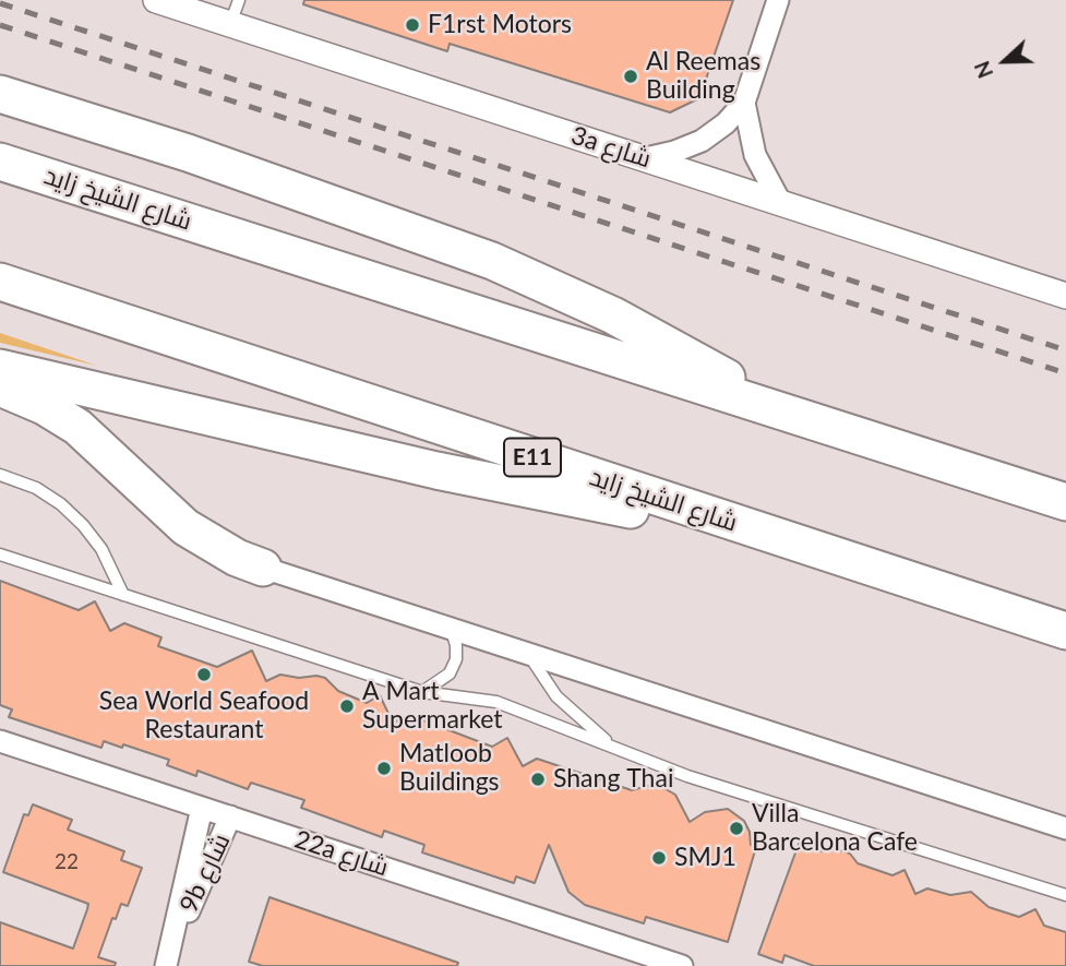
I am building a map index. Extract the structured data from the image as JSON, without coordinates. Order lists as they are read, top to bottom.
{
  "streets": {
    "highway": ["شارع الشيخ زايد", "E11"],
    "street": ["3a شارع", "22a شارع", "9b شارع"]
  },
  "crossings": [
    ["22a شارع", "9b شارع"]
  ],
  "places": [
    "F1rst Motors",
    "Al Reemas Building",
    "Sea World Seafood Restaurant",
    "A Mart Supermarket",
    "Matloob Buildings",
    "Shang Thai",
    "Villa Barcelona Cafe",
    "SMJ1"
  ],
  "house_numbers": ["22"],
  "north": "left"
}
